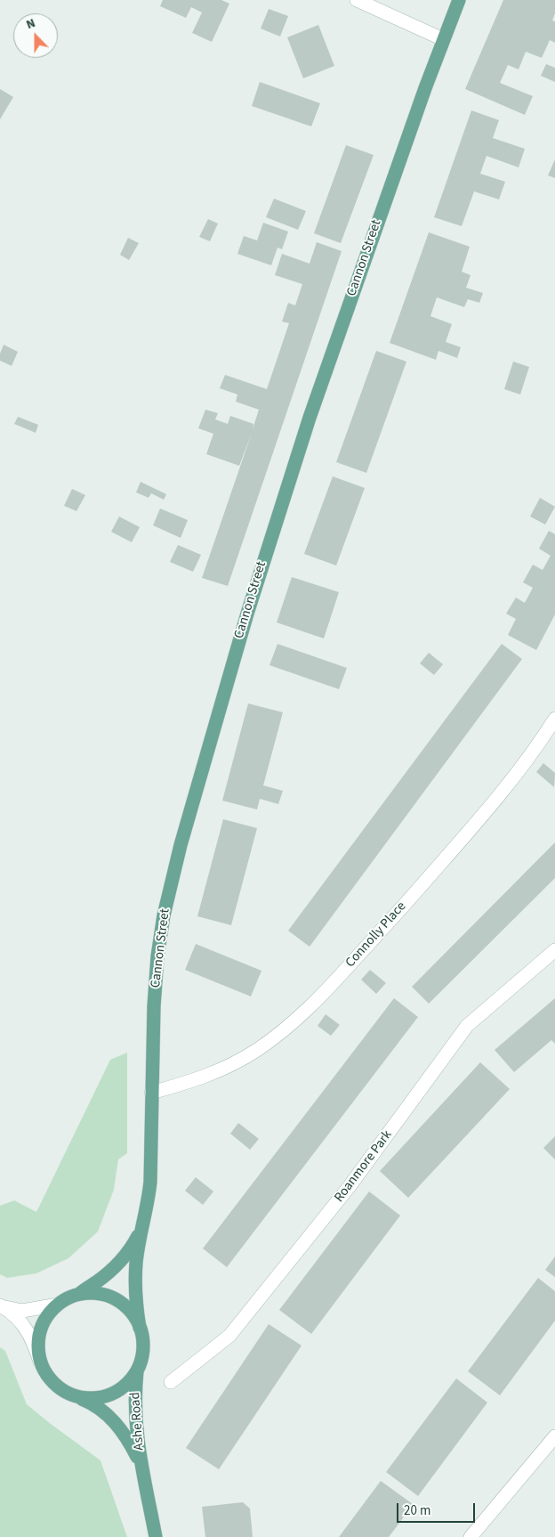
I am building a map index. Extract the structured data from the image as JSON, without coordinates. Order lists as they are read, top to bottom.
{
  "streets": {
    "main road": ["Cannon Street", "Ashe Road"],
    "street": ["Connolly Place", "Roanmore Park"]
  },
  "crossings": [
    ["Cannon Street", "Connolly Place"],
    ["Cannon Street", "Ashe Road"]
  ],
  "scale_bar": "20 m",
  "north": "top"
}
